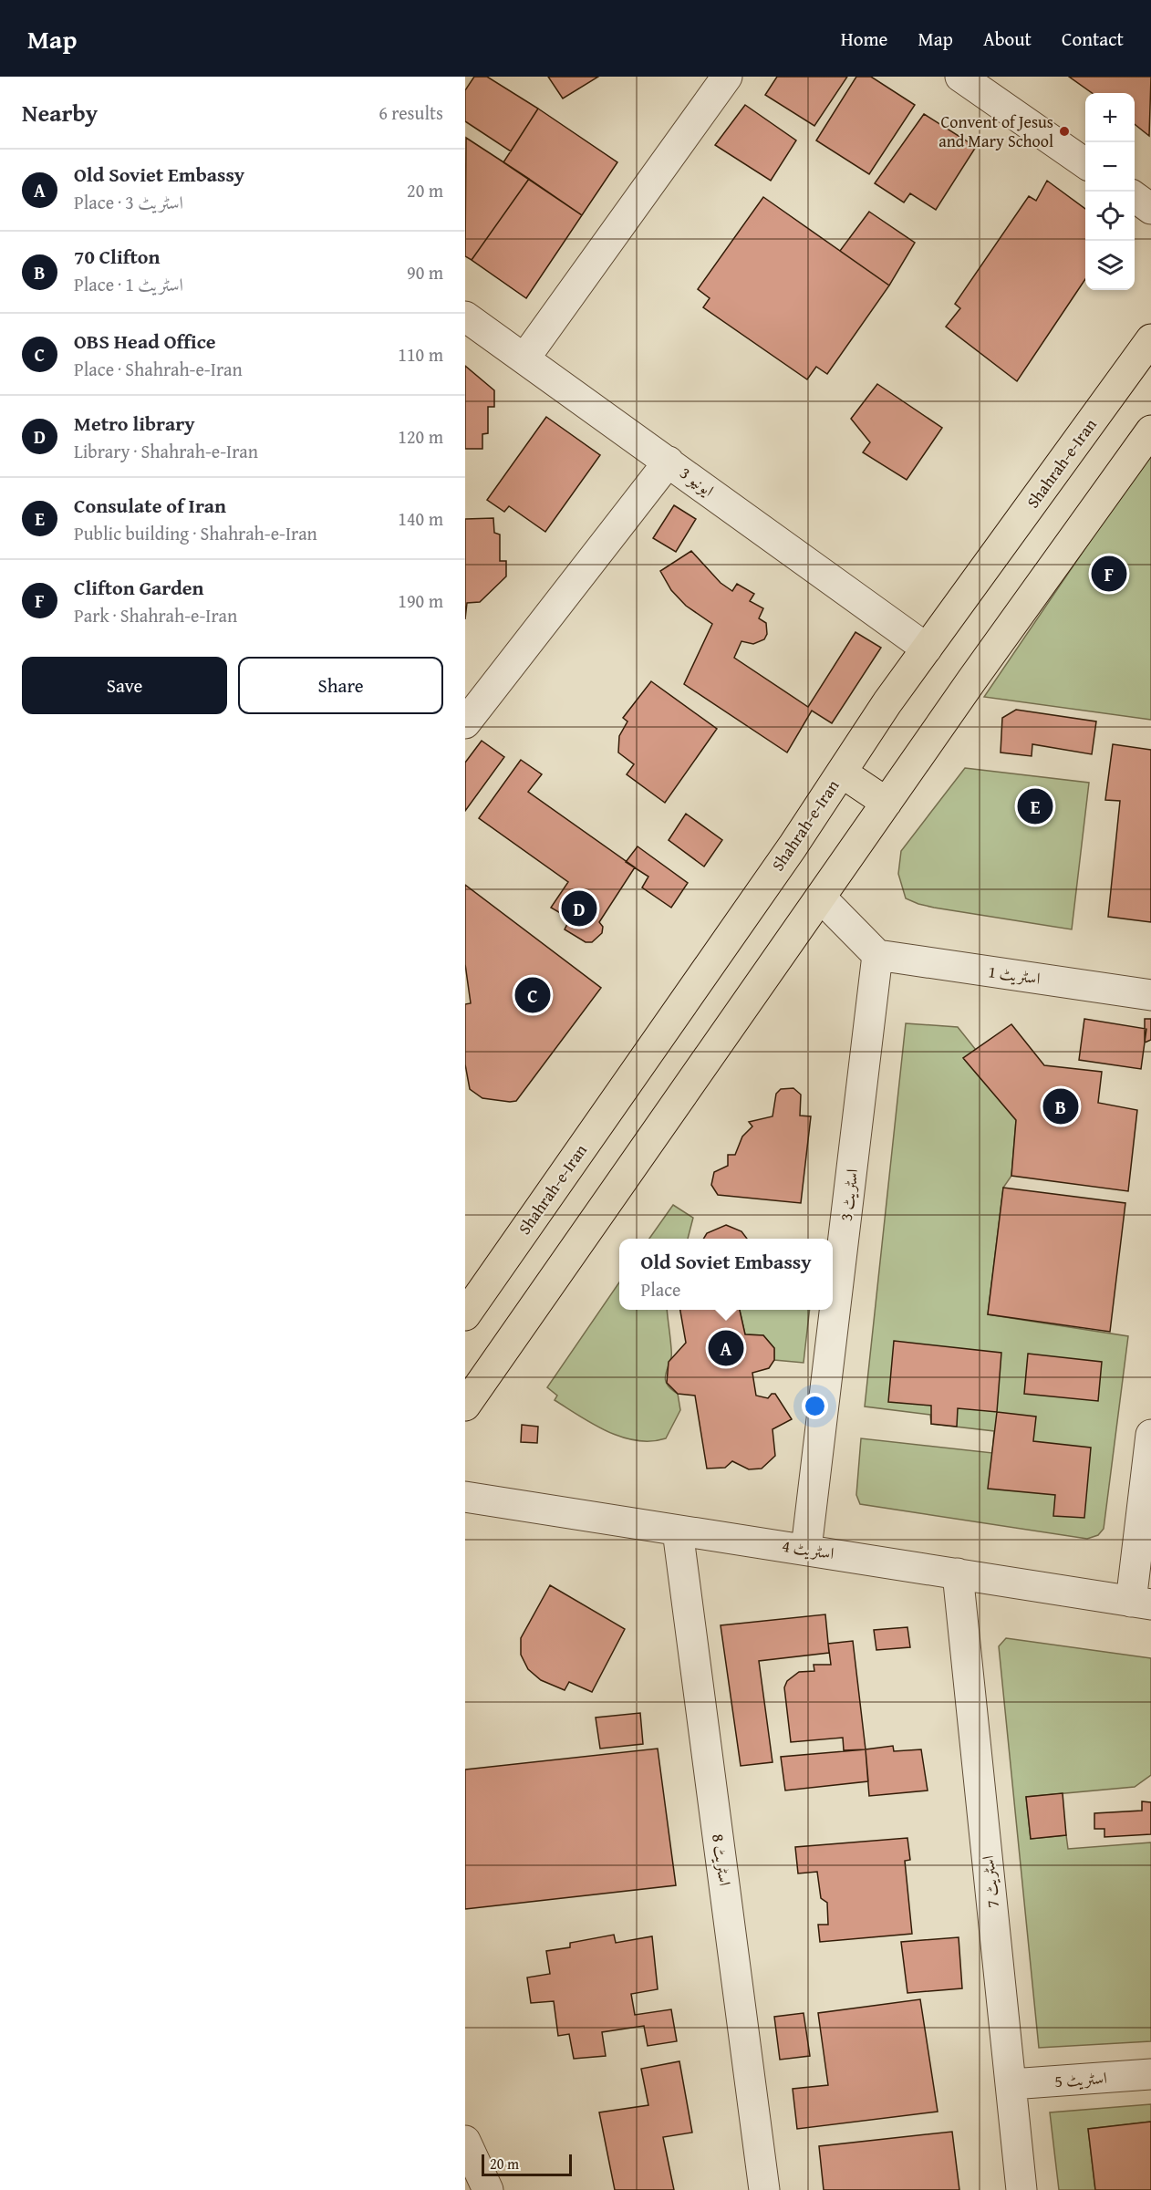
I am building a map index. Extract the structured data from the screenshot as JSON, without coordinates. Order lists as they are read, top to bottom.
{
  "streets": {
    "main road": ["Shahrah-e-Iran"],
    "street": [
      "ایونیو 3",
      "اسٹریٹ 1",
      "اسٹریٹ 3",
      "اسٹریٹ 4",
      "اسٹریٹ 8",
      "اسٹریٹ 7",
      "اسٹریٹ 5"
    ]
  },
  "crossings": [
    ["Shahrah-e-Iran", "ایونیو 3"],
    ["اسٹریٹ 1", "اسٹریٹ 3"],
    ["اسٹریٹ 3", "اسٹریٹ 4"],
    ["اسٹریٹ 4", "اسٹریٹ 8"],
    ["اسٹریٹ 4", "اسٹریٹ 7"],
    ["اسٹریٹ 7", "اسٹریٹ 5"]
  ],
  "places": ["Convent of Jesus and Mary School"],
  "scale_bar": "20 m",
  "page": {
    "header": "Map",
    "nav": [
      "Home",
      "Map",
      "About",
      "Contact"
    ],
    "heading": ["Nearby", "6 results"],
    "map_buttons": ["+", "−"],
    "list": [
      {
        "mark": "A",
        "name": "Old Soviet Embassy",
        "note": "Place · اسٹریٹ 3",
        "value": "20 m"
      },
      {
        "mark": "B",
        "name": "70 Clifton",
        "note": "Place · اسٹریٹ 1",
        "value": "90 m"
      },
      {
        "mark": "C",
        "name": "OBS Head Office",
        "note": "Place · Shahrah-e-Iran",
        "value": "110 m"
      },
      {
        "mark": "D",
        "name": "Metro library",
        "note": "Library · Shahrah-e-Iran",
        "value": "120 m"
      },
      {
        "mark": "E",
        "name": "Consulate of Iran",
        "note": "Public building · Shahrah-e-Iran",
        "value": "140 m"
      },
      {
        "mark": "F",
        "name": "Clifton Garden",
        "note": "Park · Shahrah-e-Iran",
        "value": "190 m"
      }
    ],
    "pins": [
      "F",
      "E",
      "D",
      "C",
      "B",
      "A"
    ],
    "buttons": ["Save", "Share"],
    "popup": ["Old Soviet Embassy", "Place"],
    "scale": "20 m"
  }
}
